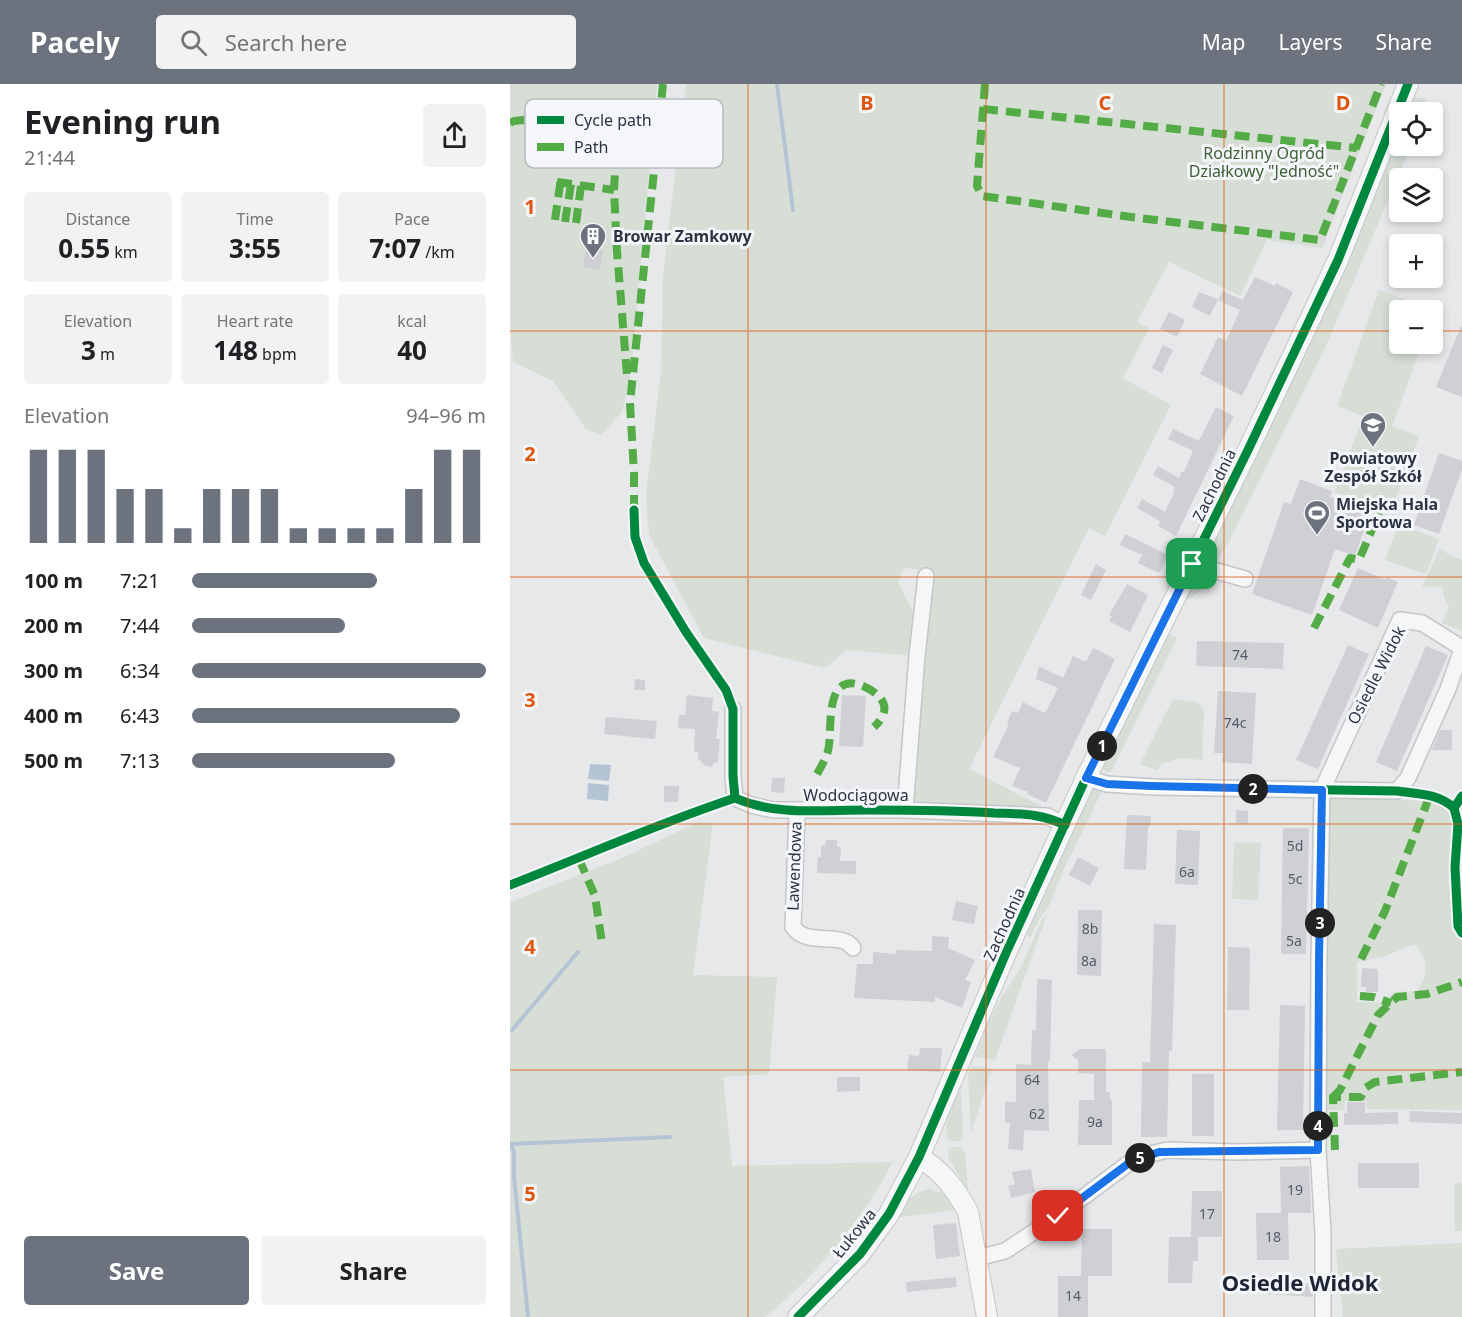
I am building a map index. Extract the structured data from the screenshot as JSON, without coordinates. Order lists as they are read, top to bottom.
{
  "streets": {
    "street": [
      "Zachodnia",
      "Osiedle Widok",
      "Wodociągowa",
      "Lawendowa",
      "Łukowa"
    ]
  },
  "crossings": [
    ["Zachodnia", "Osiedle Widok"],
    ["Zachodnia", "Wodociągowa"],
    ["Zachodnia", "Łukowa"],
    ["Wodociągowa", "Lawendowa"]
  ],
  "districts": ["Osiedle Widok"],
  "parks": ["Rodzinny Ogród Działkowy \"Jedność\""],
  "places": {
    "building": ["Browar Zamkowy"],
    "school or university": ["Powiatowy Zespół Szkół"],
    "sports": ["Miejska Hala Sportowa"]
  },
  "house_numbers": [
    "74",
    "74c",
    "5d",
    "6a",
    "5c",
    "8b",
    "5a",
    "8a",
    "64",
    "62",
    "9a",
    "19",
    "17",
    "18",
    "14"
  ],
  "legend": ["Cycle path", "Path"],
  "page": {
    "header": "Pacely",
    "search": "Search here",
    "nav": ["Map", "Layers", "Share"],
    "heading": ["Evening run", "21:44"],
    "map_buttons": ["+", "−"],
    "stats": [
      ["Distance", "0.55 km"],
      ["Time", "3:55"],
      ["Pace", "7:07 /km"],
      ["Elevation", "3 m"],
      ["Heart rate", "148 bpm"],
      ["kcal", "40"]
    ],
    "chart": ["Elevation", "94–96 m"],
    "list": [
      {
        "name": "100 m",
        "note": "7:21"
      },
      {
        "name": "200 m",
        "note": "7:44"
      },
      {
        "name": "300 m",
        "note": "6:34"
      },
      {
        "name": "400 m",
        "note": "6:43"
      },
      {
        "name": "500 m",
        "note": "7:13"
      }
    ],
    "pins": [
      "1",
      "2",
      "3",
      "4",
      "5"
    ],
    "buttons": ["Save", "Share"]
  },
  "grid": {
    "columns": ["B", "C", "D"],
    "rows": [
      "1",
      "2",
      "3",
      "4",
      "5"
    ]
  }
}
